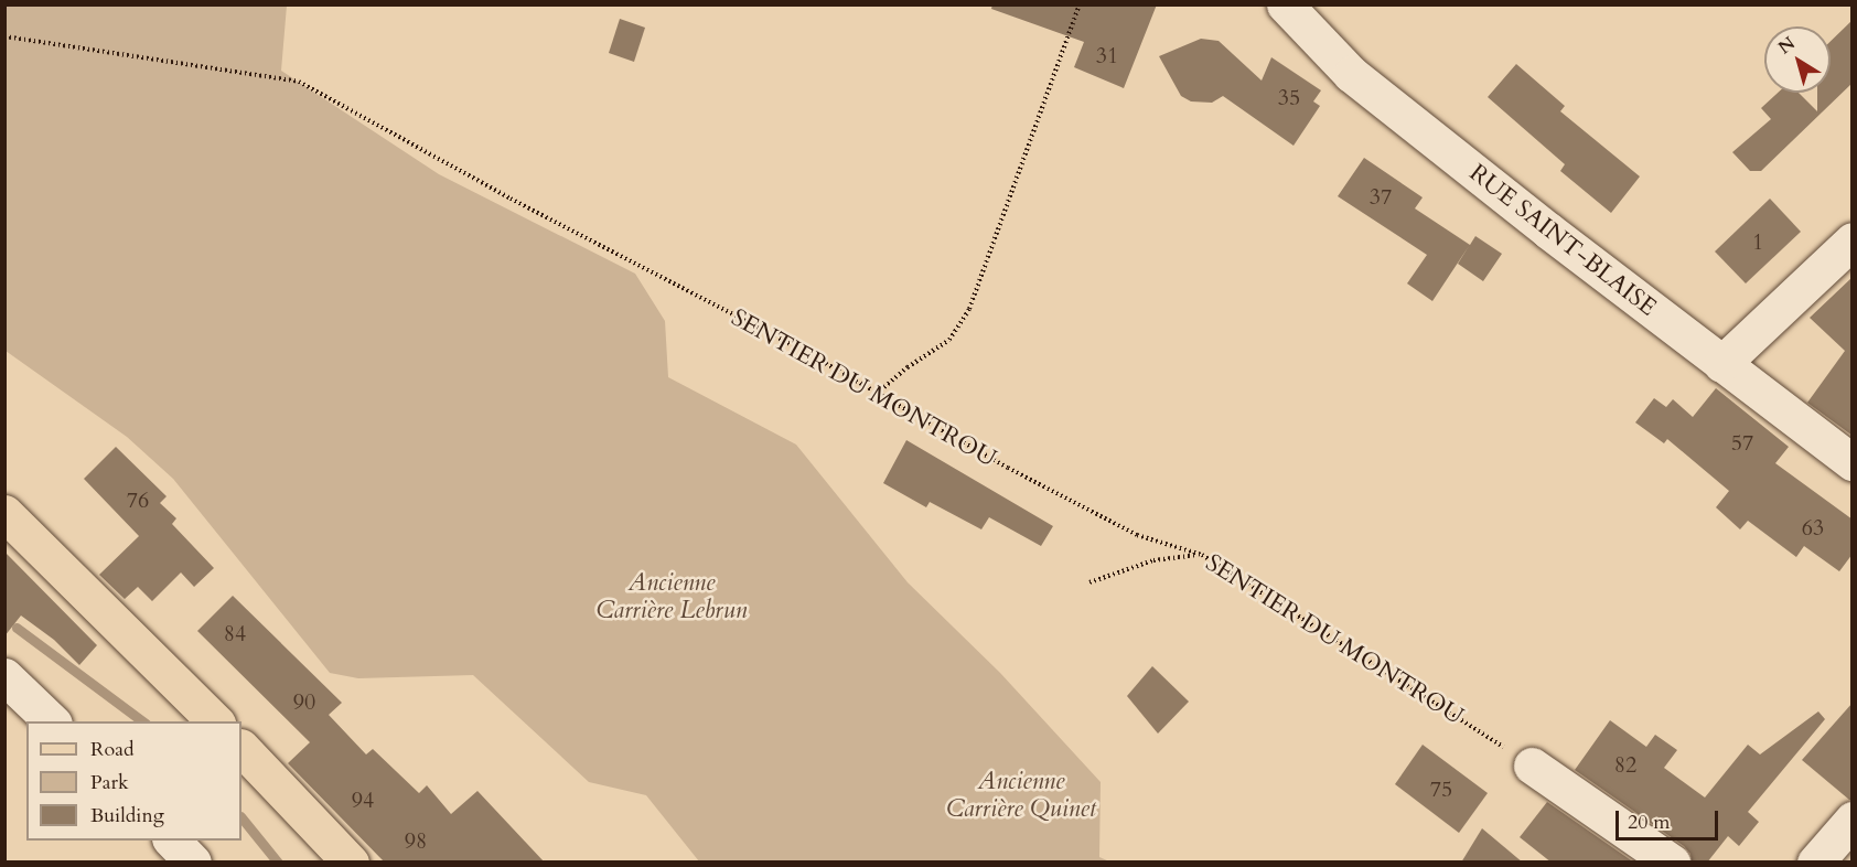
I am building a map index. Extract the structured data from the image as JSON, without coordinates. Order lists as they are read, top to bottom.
{
  "streets": {
    "street": ["RUE SAINT-BLAISE"],
    "path": ["SENTIER DU MONTROU"]
  },
  "parks": ["Ancienne Carrière Lebrun", "Ancienne Carrière Quinet"],
  "house_numbers": [
    "31",
    "35",
    "37",
    "1",
    "57",
    "76",
    "63",
    "84",
    "90",
    "82",
    "75",
    "94",
    "98"
  ],
  "legend": ["Road", "Park", "Building"],
  "scale_bar": "20 m",
  "north": "top left"
}
